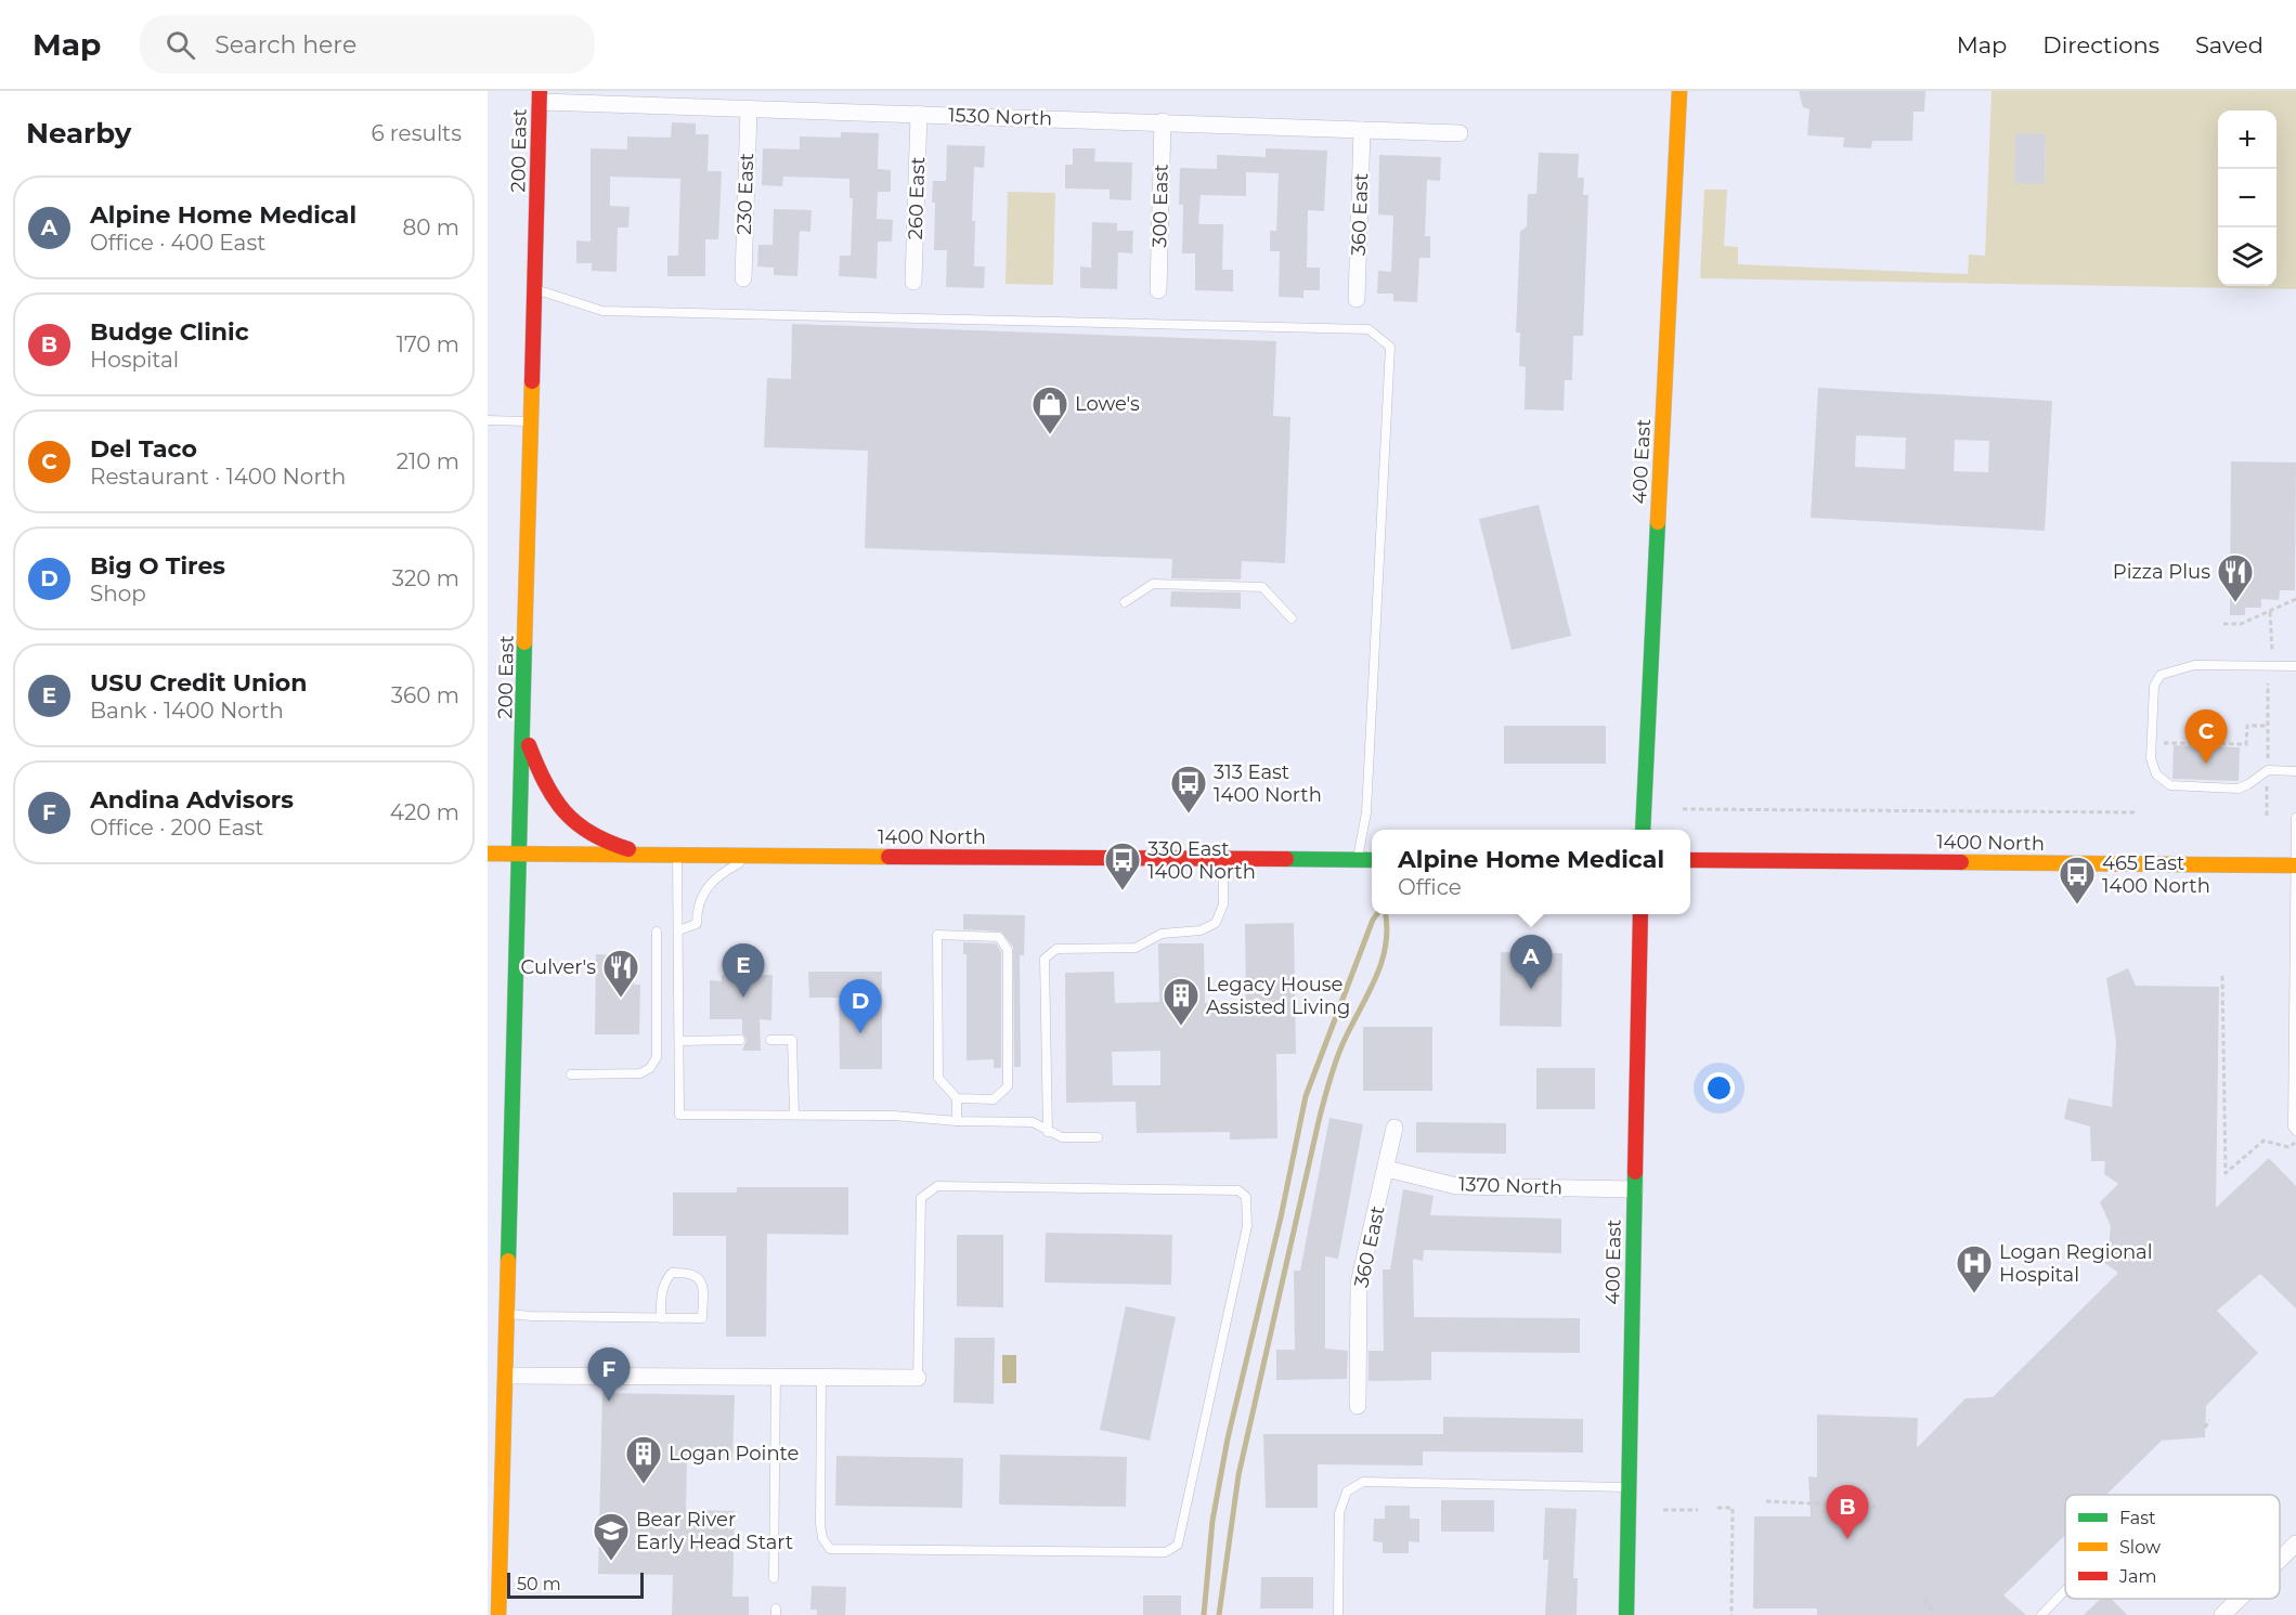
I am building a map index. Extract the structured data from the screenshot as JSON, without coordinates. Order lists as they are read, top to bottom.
{
  "streets": {
    "main road": ["200 East", "400 East", "1400 North"],
    "street": [
      "1530 North",
      "230 East",
      "260 East",
      "300 East",
      "360 East",
      "1370 North"
    ]
  },
  "crossings": [
    ["1530 North", "200 East"],
    ["1530 North", "230 East"],
    ["1530 North", "260 East"],
    ["1530 North", "300 East"],
    ["1530 North", "360 East"],
    ["200 East", "1400 North"],
    ["360 East", "1370 North"],
    ["400 East", "1370 North"]
  ],
  "places": {
    "shop": ["Lowe's"],
    "restaurant": ["Pizza Plus", "Culver's"],
    "bus stop": ["313 East 1400 North", "330 East 1400 North", "465 East 1400 North"],
    "building": ["Legacy House Assisted Living", "Logan Pointe"],
    "hospital": ["Logan Regional Hospital"],
    "school or university": ["Bear River Early Head Start"]
  },
  "legend": ["Fast", "Slow", "Jam"],
  "scale_bar": "50 m",
  "page": {
    "header": "Map",
    "search": "Search here",
    "nav": ["Map", "Directions", "Saved"],
    "heading": ["Nearby", "6 results"],
    "map_buttons": ["+", "−"],
    "list": [
      {
        "mark": "A",
        "name": "Alpine Home Medical",
        "note": "Office · 400 East",
        "value": "80 m"
      },
      {
        "mark": "B",
        "name": "Budge Clinic",
        "note": "Hospital",
        "value": "170 m"
      },
      {
        "mark": "C",
        "name": "Del Taco",
        "note": "Restaurant · 1400 North",
        "value": "210 m"
      },
      {
        "mark": "D",
        "name": "Big O Tires",
        "note": "Shop",
        "value": "320 m"
      },
      {
        "mark": "E",
        "name": "USU Credit Union",
        "note": "Bank · 1400 North",
        "value": "360 m"
      },
      {
        "mark": "F",
        "name": "Andina Advisors",
        "note": "Office · 200 East",
        "value": "420 m"
      }
    ],
    "pins": [
      "C",
      "A",
      "E",
      "D",
      "F",
      "B"
    ],
    "popup": ["Alpine Home Medical", "Office"],
    "scale": "50 m"
  }
}
